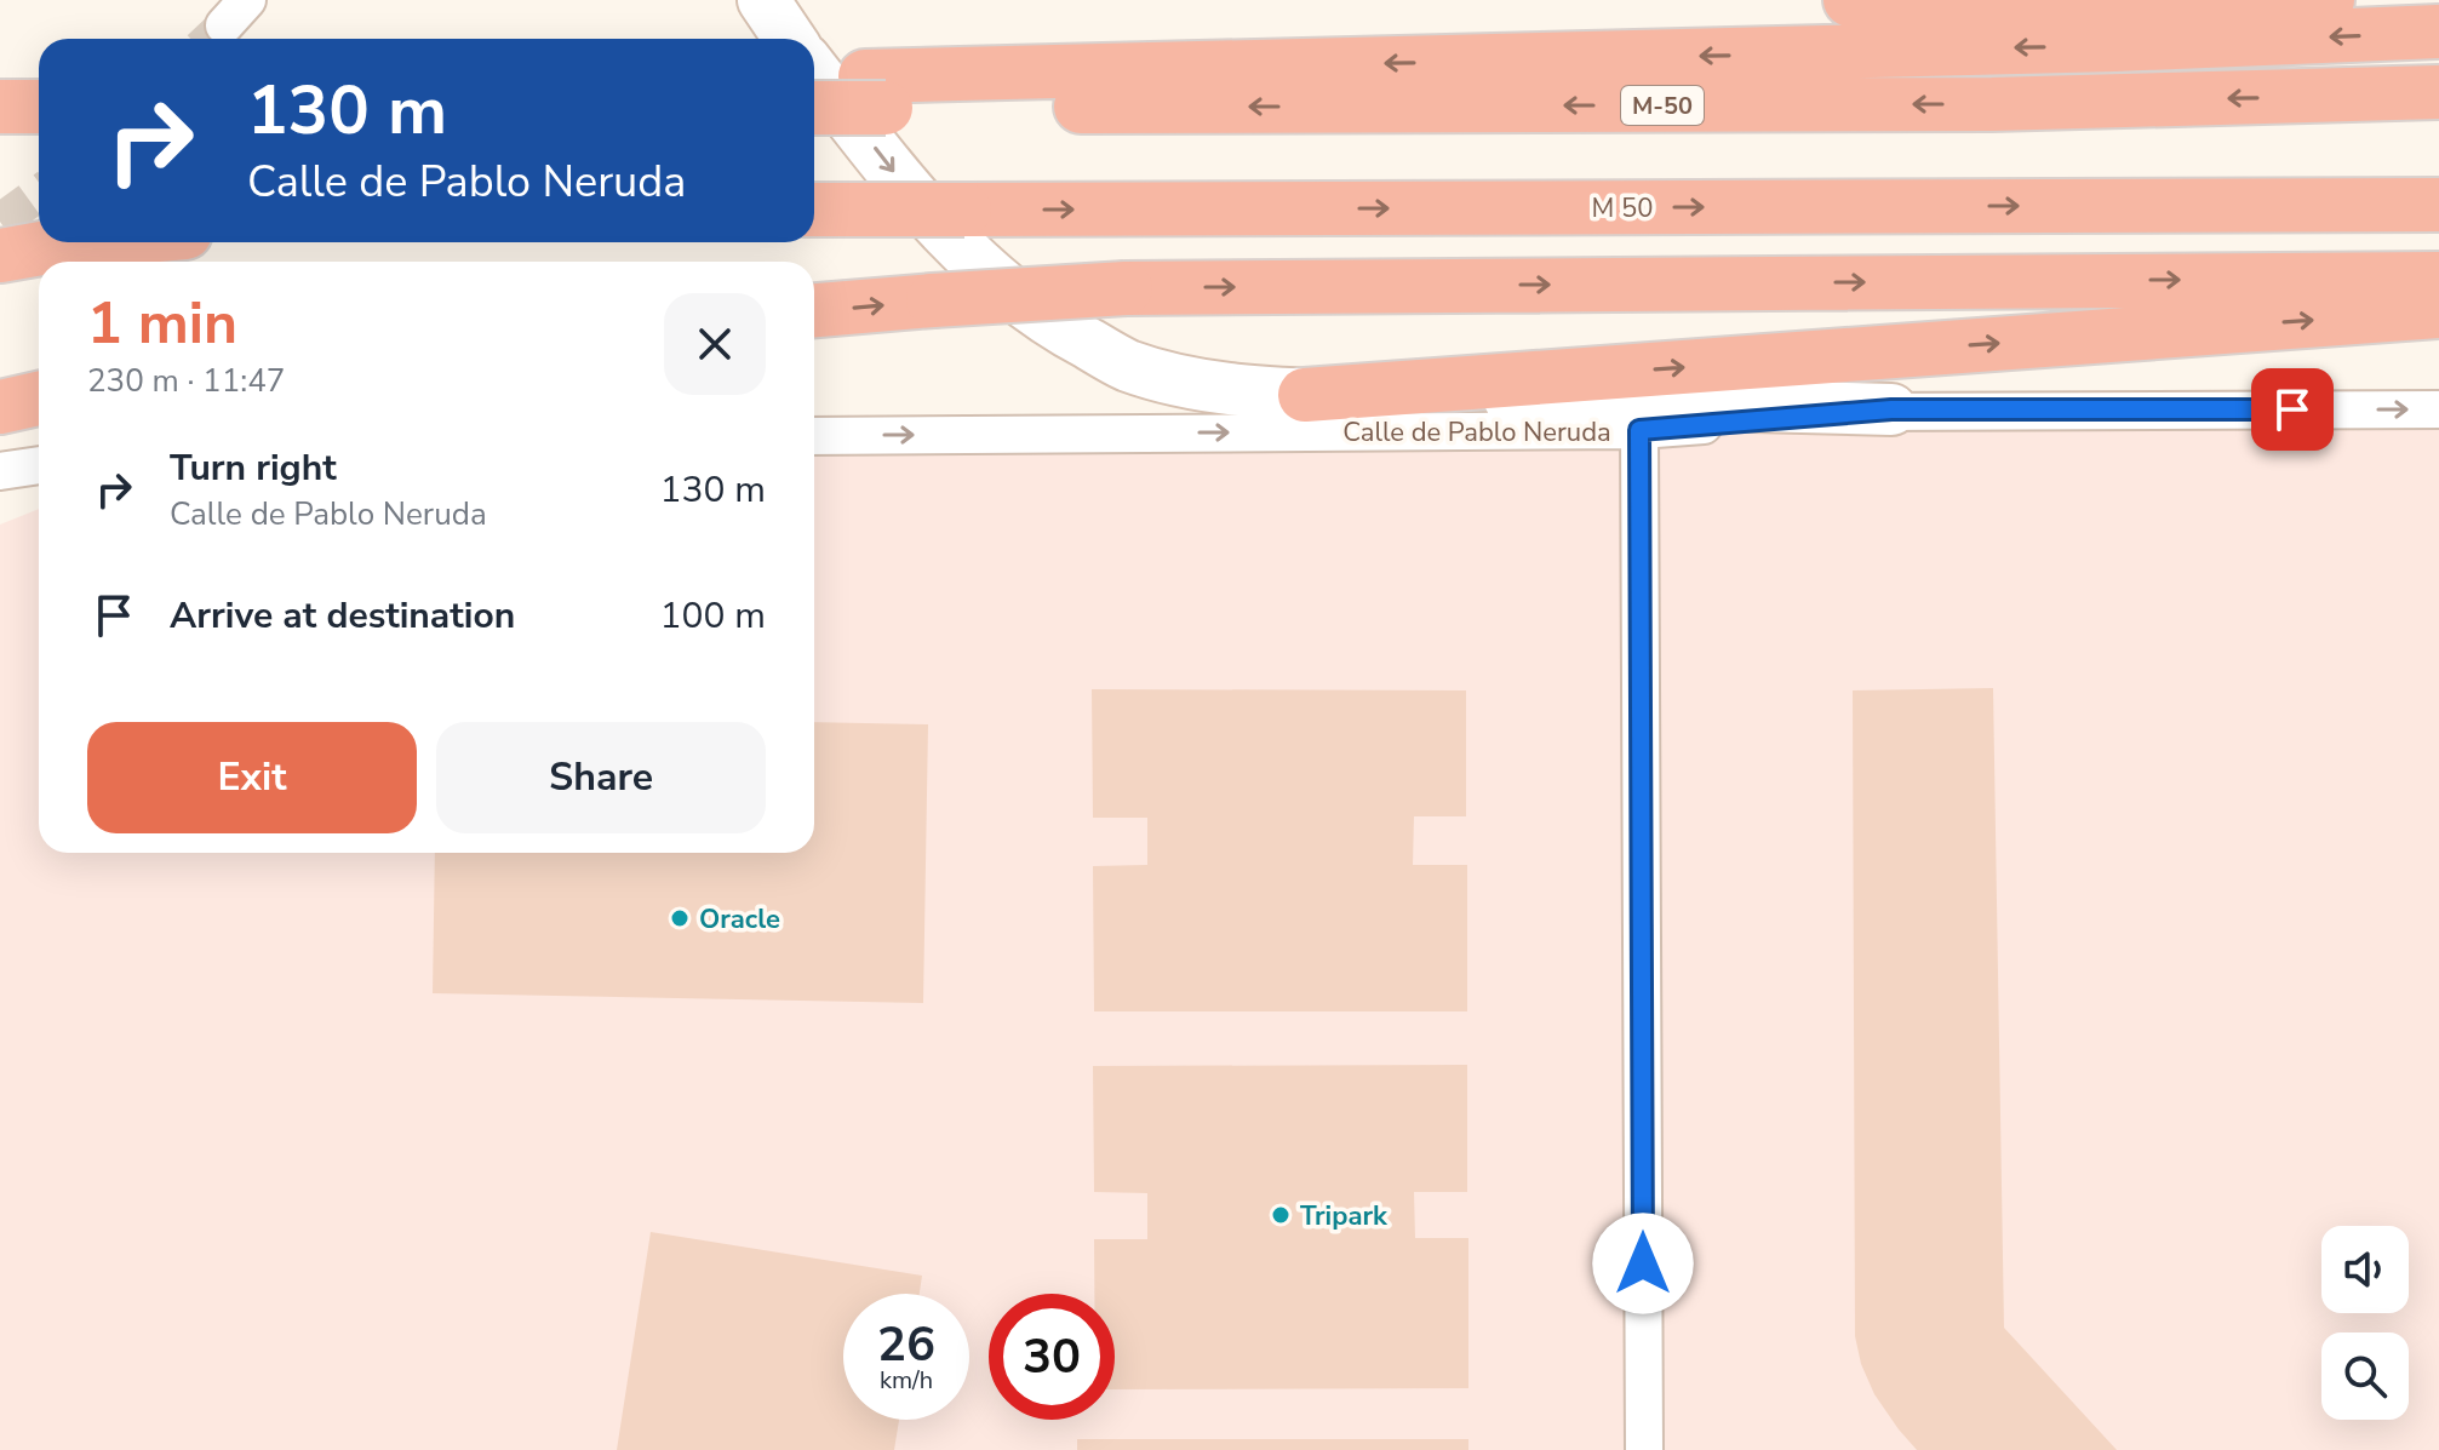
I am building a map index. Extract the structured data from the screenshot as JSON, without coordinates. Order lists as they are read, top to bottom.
{
  "streets": {
    "highway": ["M-50", "M 50"],
    "street": ["Calle de Pablo Neruda"]
  },
  "one_way": ["Calle de Pablo Neruda"],
  "places": ["Oracle", "Tripark"],
  "page": {
    "turn": ["130 m", "Calle de Pablo Neruda"],
    "heading": ["1 min", "230 m · 11:47"],
    "list": [
      {
        "name": "Turn right",
        "note": "Calle de Pablo Neruda",
        "value": "130 m"
      },
      {
        "name": "Arrive at destination",
        "value": "100 m"
      }
    ],
    "buttons": ["Exit", "Share"],
    "speed": "26 km/h",
    "limit": "30"
  }
}
